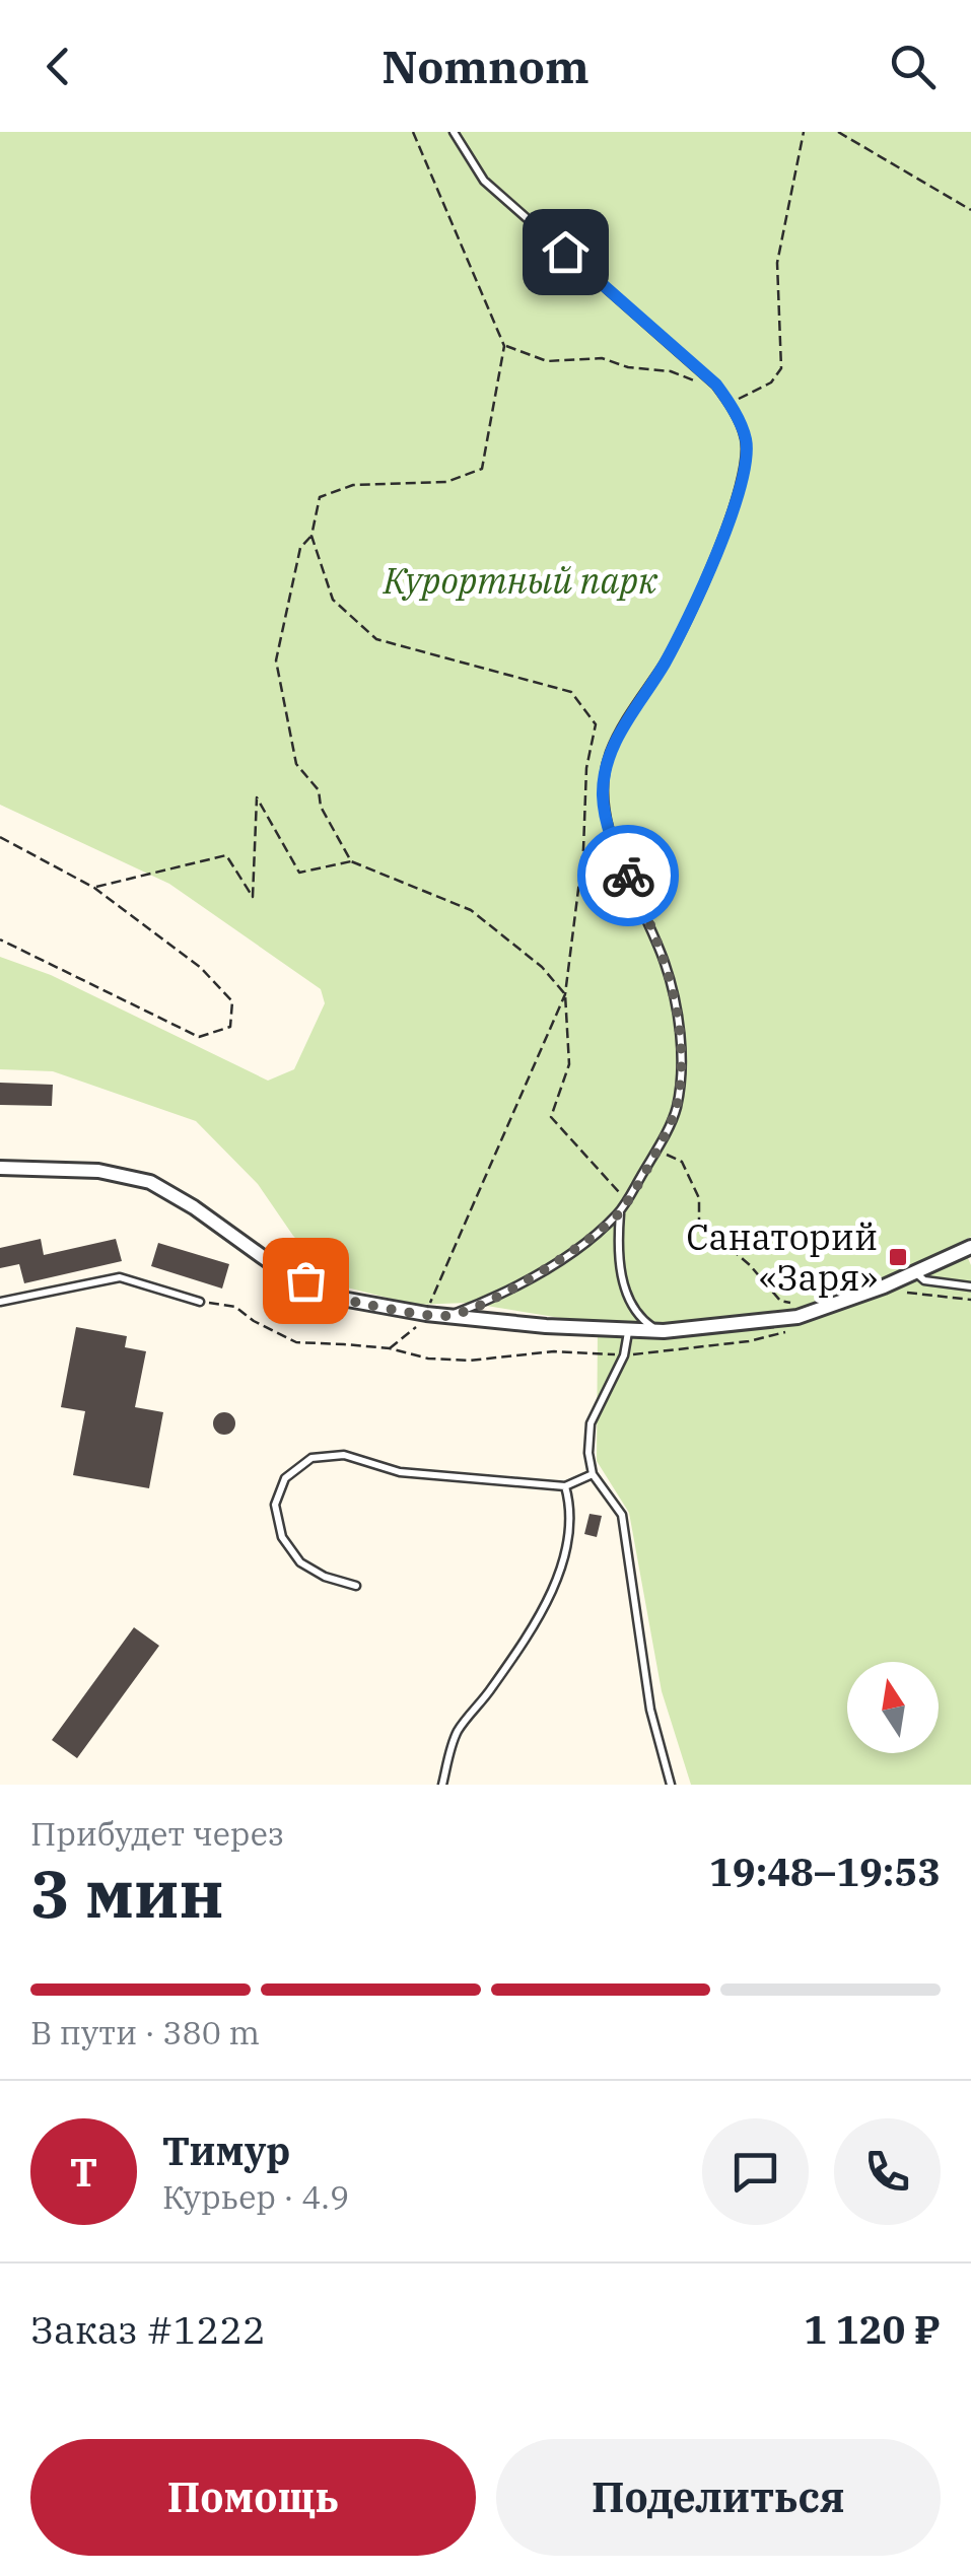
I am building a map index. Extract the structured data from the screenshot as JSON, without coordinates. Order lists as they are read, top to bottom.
{
  "parks": ["Курортный парк"],
  "places": {
    "transit": ["Санаторий «Заря»"]
  },
  "north": "top",
  "page": {
    "header": "Nomnom",
    "heading": ["3 мин", "Прибудет через", "19:48–19:53"],
    "panel": [
      "Тимур",
      "Курьер · 4.9",
      "Заказ #1222",
      "1 120 ₽"
    ],
    "bar": "В пути · 380 m",
    "round": "Т",
    "buttons": ["Помощь", "Поделиться"]
  }
}
